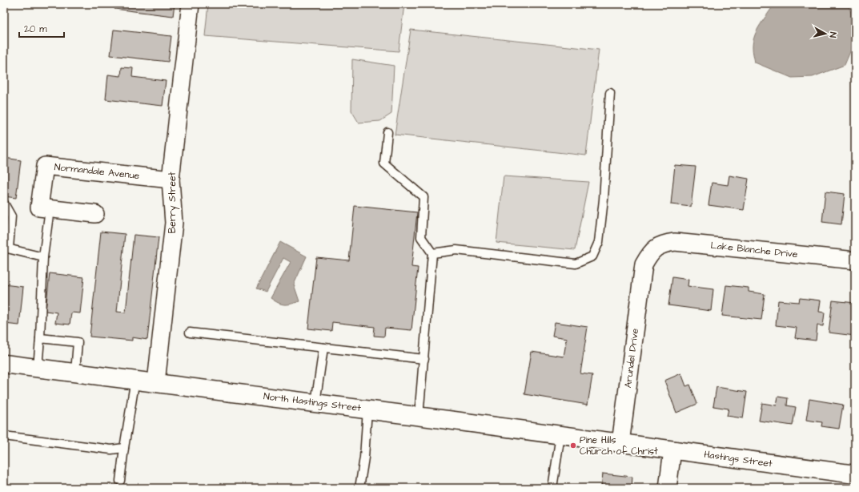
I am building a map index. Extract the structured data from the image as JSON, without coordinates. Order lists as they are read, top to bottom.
{
  "streets": {
    "street": [
      "Normandale Avenue",
      "Berry Street",
      "Lake Blanche Drive",
      "Arundel Drive",
      "North Hastings Street",
      "Hastings Street"
    ]
  },
  "crossings": [
    ["Normandale Avenue", "Berry Street"],
    ["Berry Street", "North Hastings Street"],
    ["Lake Blanche Drive", "Arundel Drive"],
    ["Arundel Drive", "North Hastings Street"],
    ["Arundel Drive", "Hastings Street"],
    ["North Hastings Street", "Hastings Street"]
  ],
  "places": ["Pine Hills Church of Christ"],
  "scale_bar": "20 m",
  "north": "right"
}
